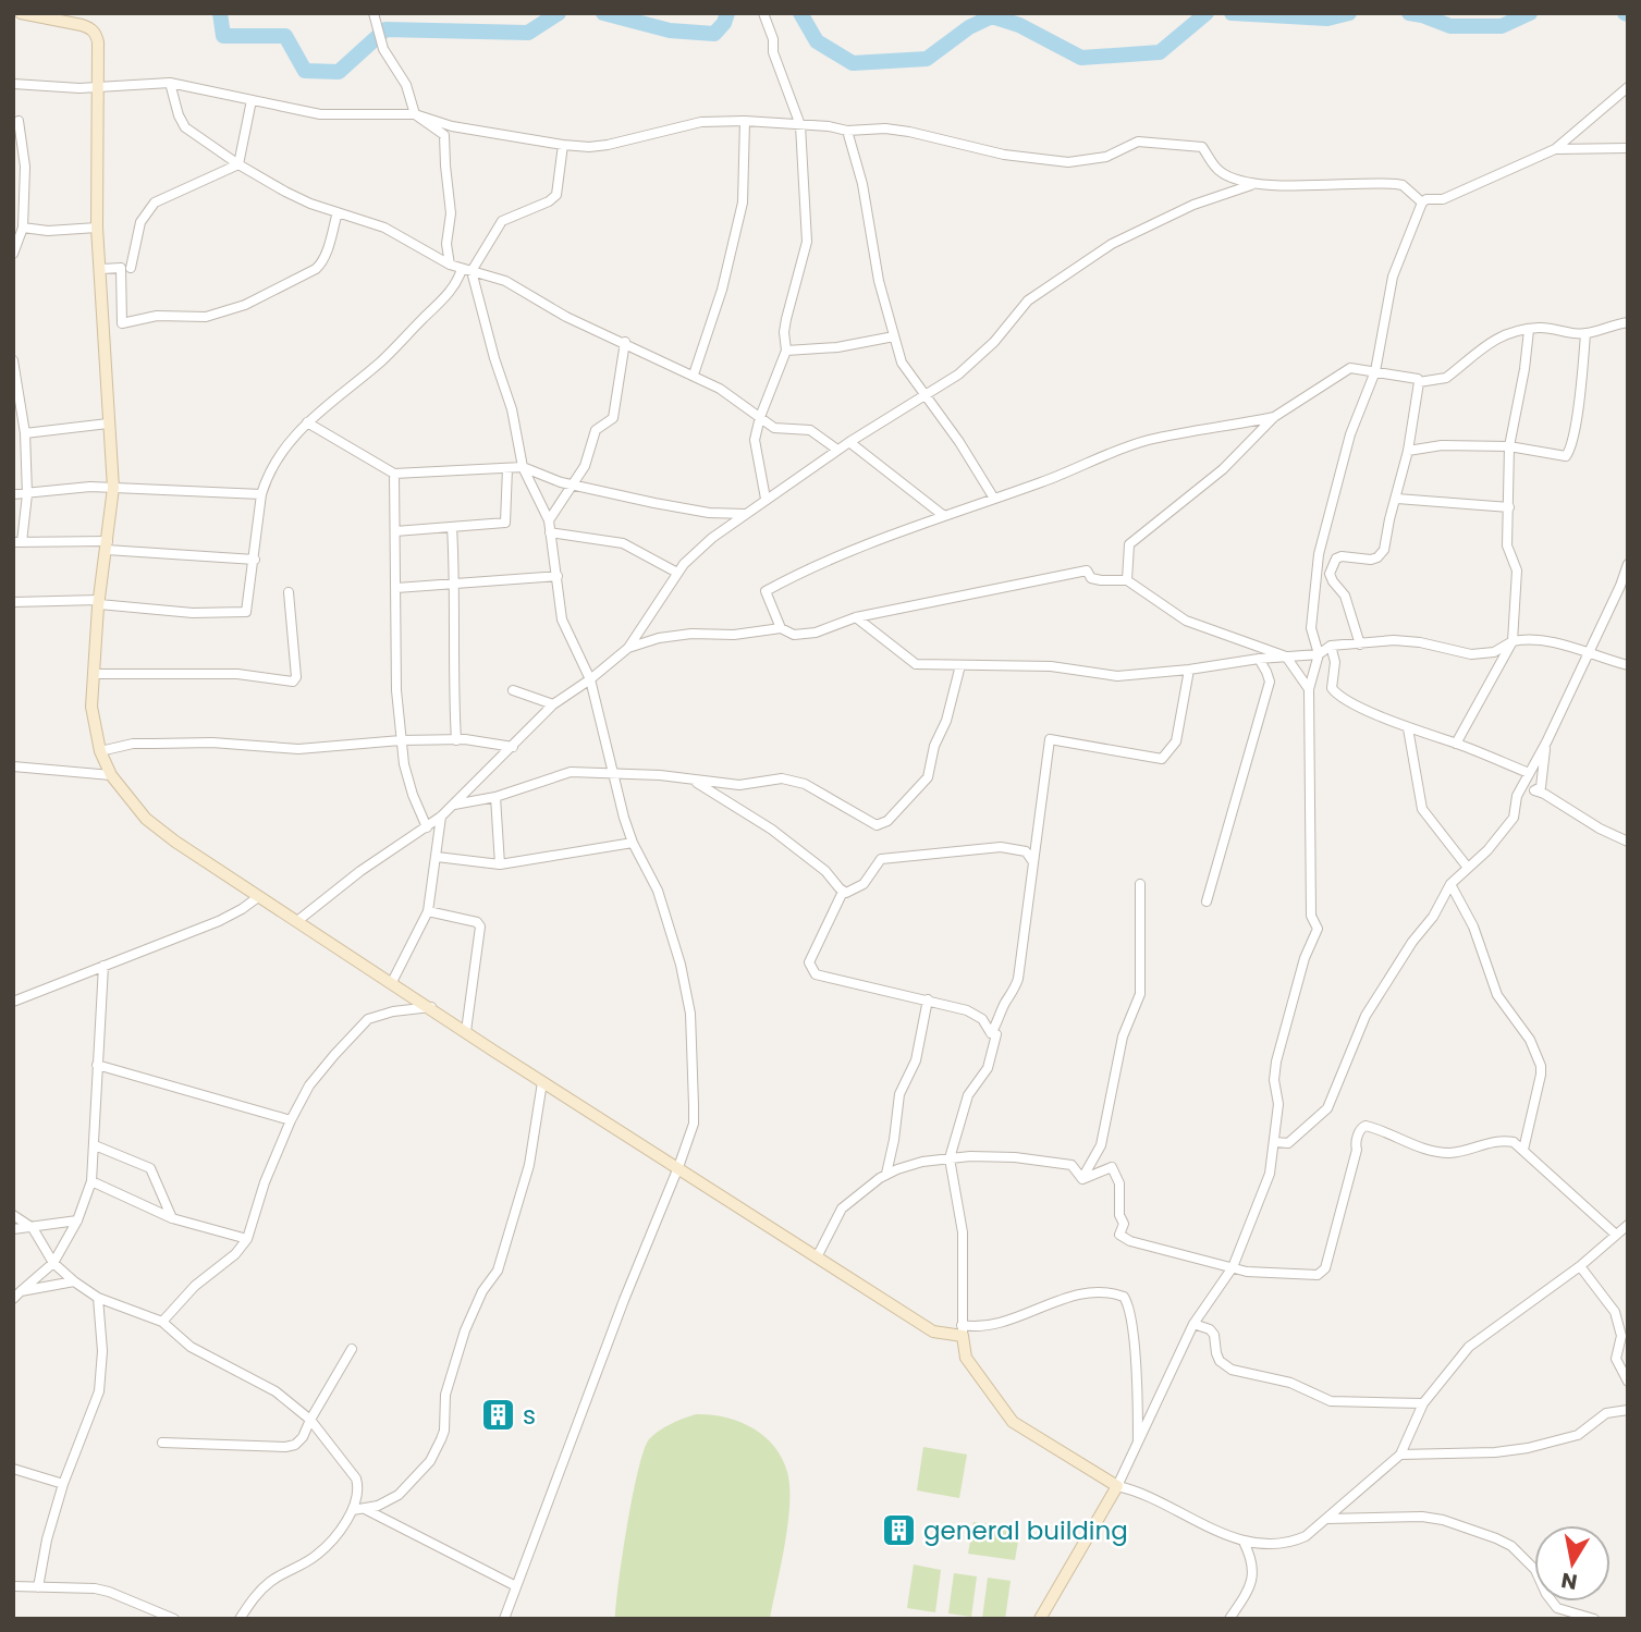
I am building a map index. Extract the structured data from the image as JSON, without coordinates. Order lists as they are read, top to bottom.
{
  "places": {
    "building": ["s", "general building"]
  },
  "north": "bottom"
}
